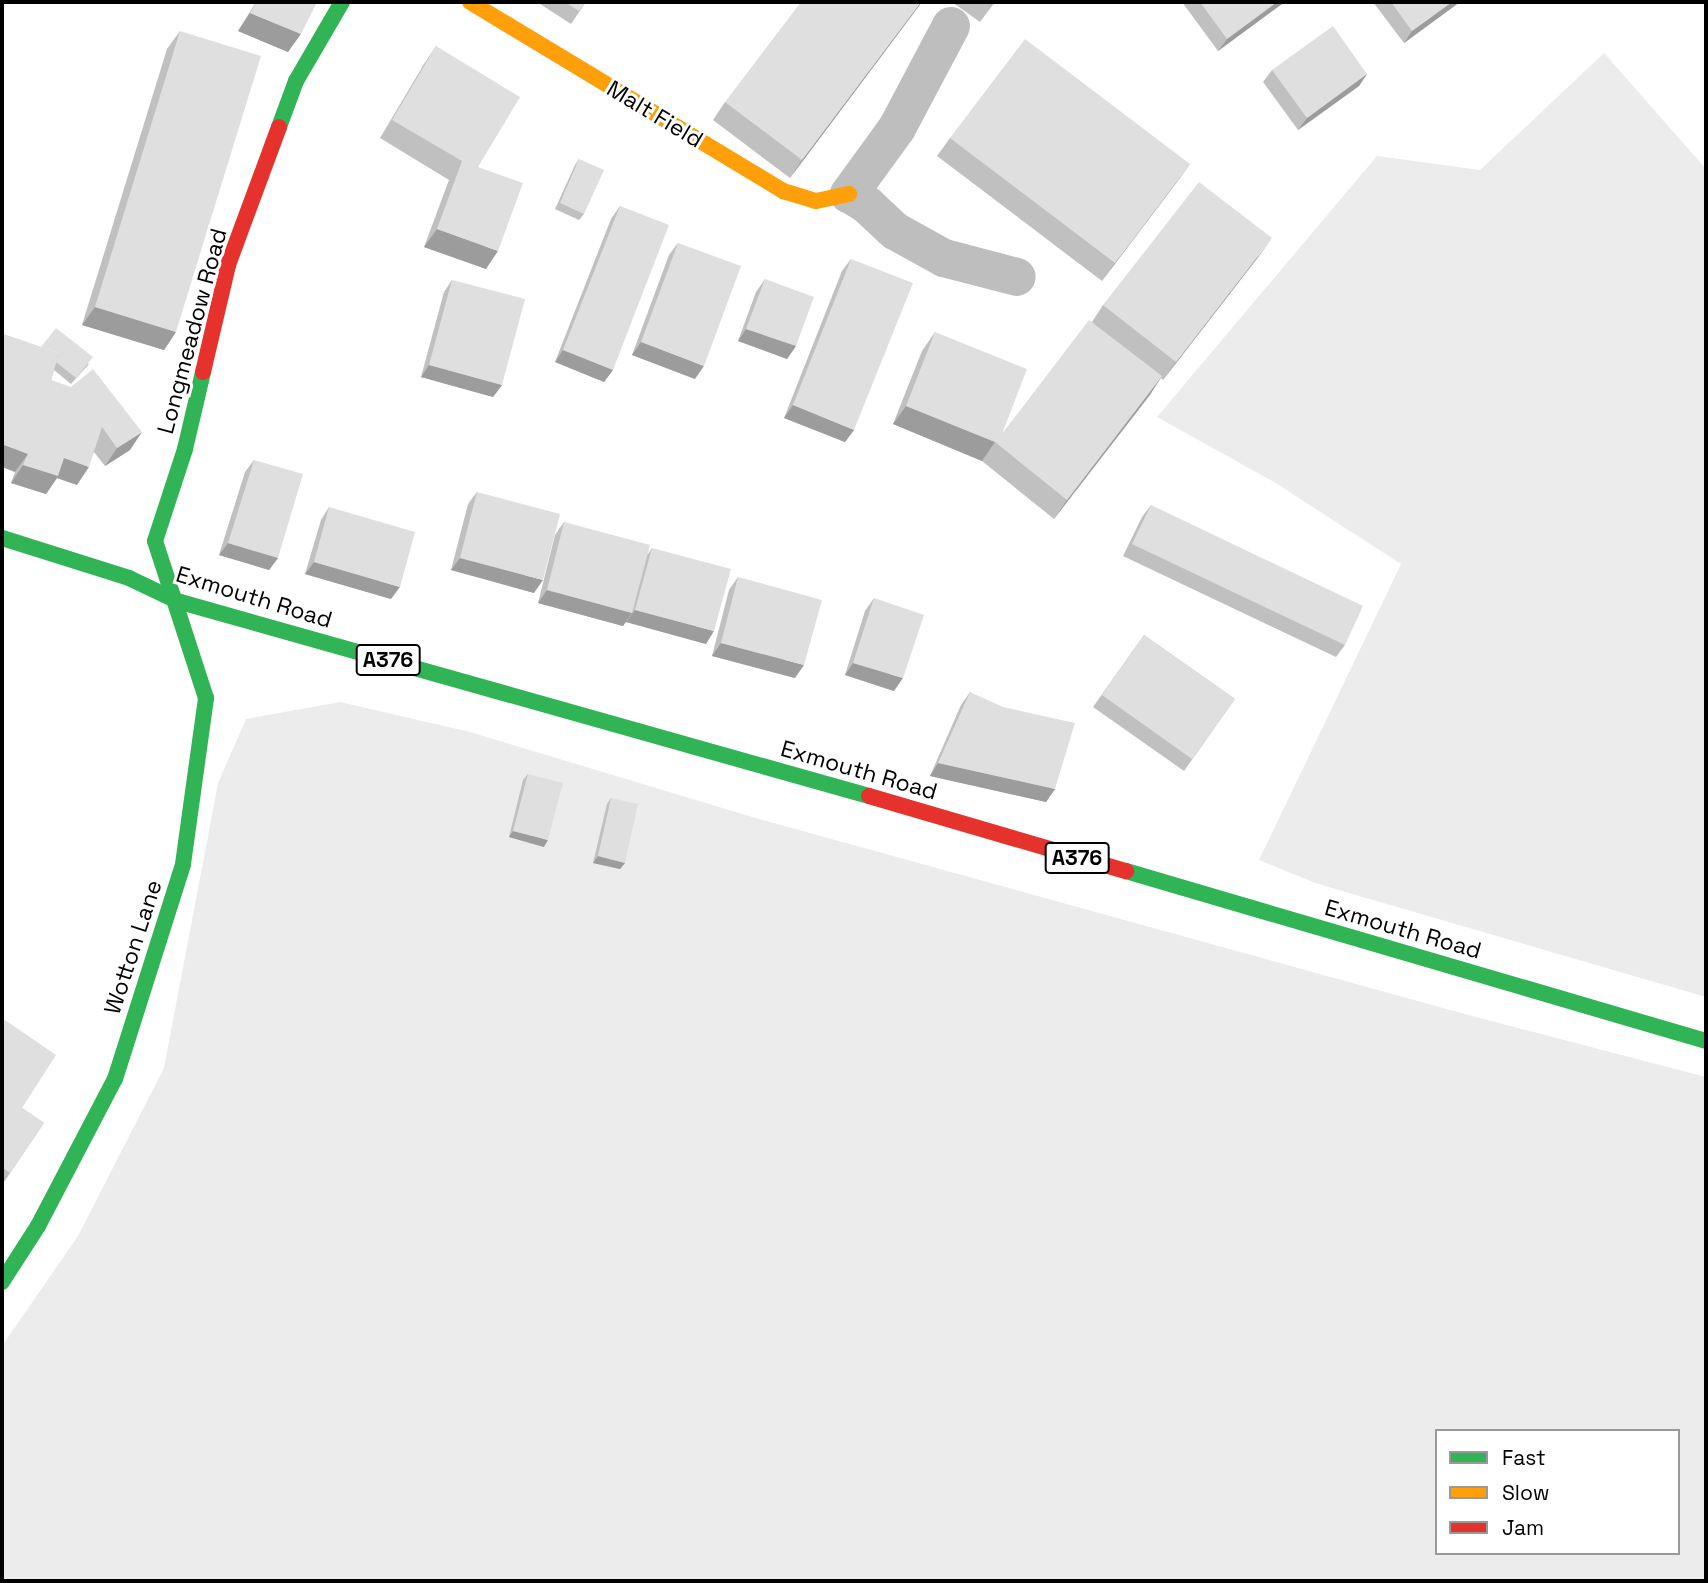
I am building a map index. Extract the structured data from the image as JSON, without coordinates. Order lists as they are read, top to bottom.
{
  "streets": {
    "main road": [
      "Malt Field",
      "Longmeadow Road",
      "Exmouth Road",
      "A376",
      "Wotton Lane"
    ]
  },
  "crossings": [
    ["Longmeadow Road", "Exmouth Road"],
    ["Longmeadow Road", "Wotton Lane"],
    ["Exmouth Road", "Wotton Lane"]
  ],
  "legend": ["Fast", "Slow", "Jam"]
}
